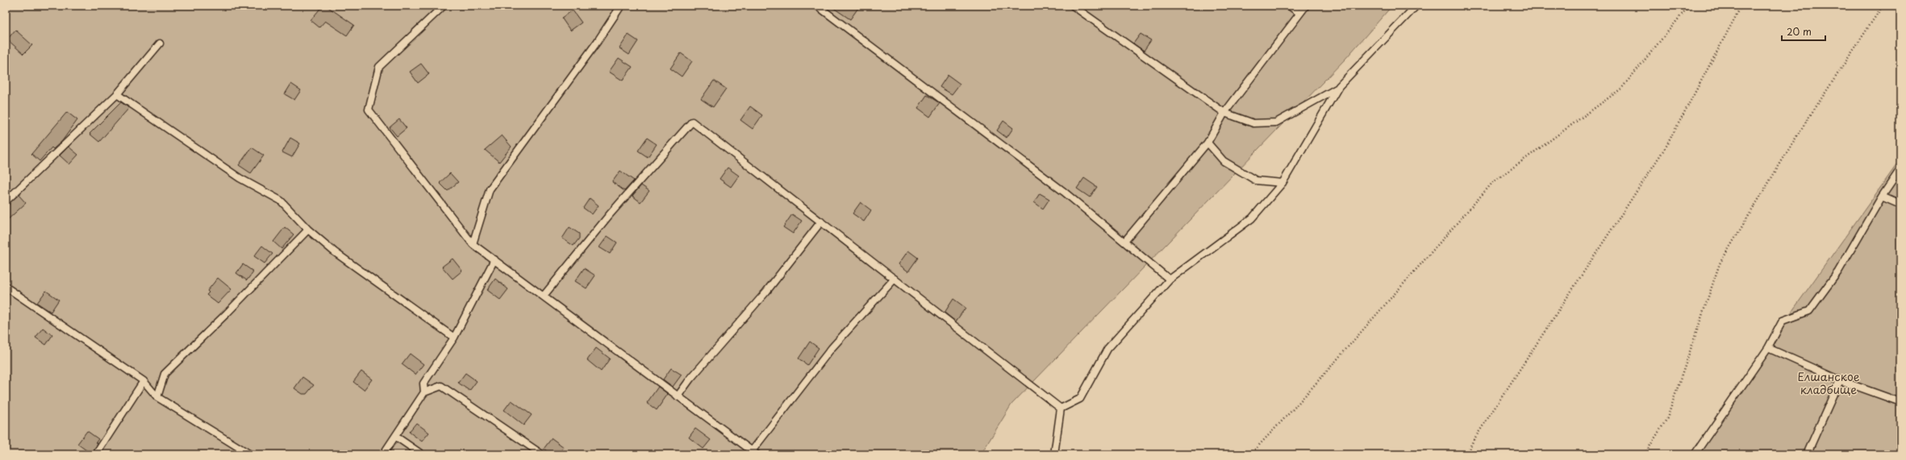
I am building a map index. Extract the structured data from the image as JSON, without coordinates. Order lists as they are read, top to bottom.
{
  "parks": ["Елшанское кладбище"],
  "scale_bar": "20 m"
}
